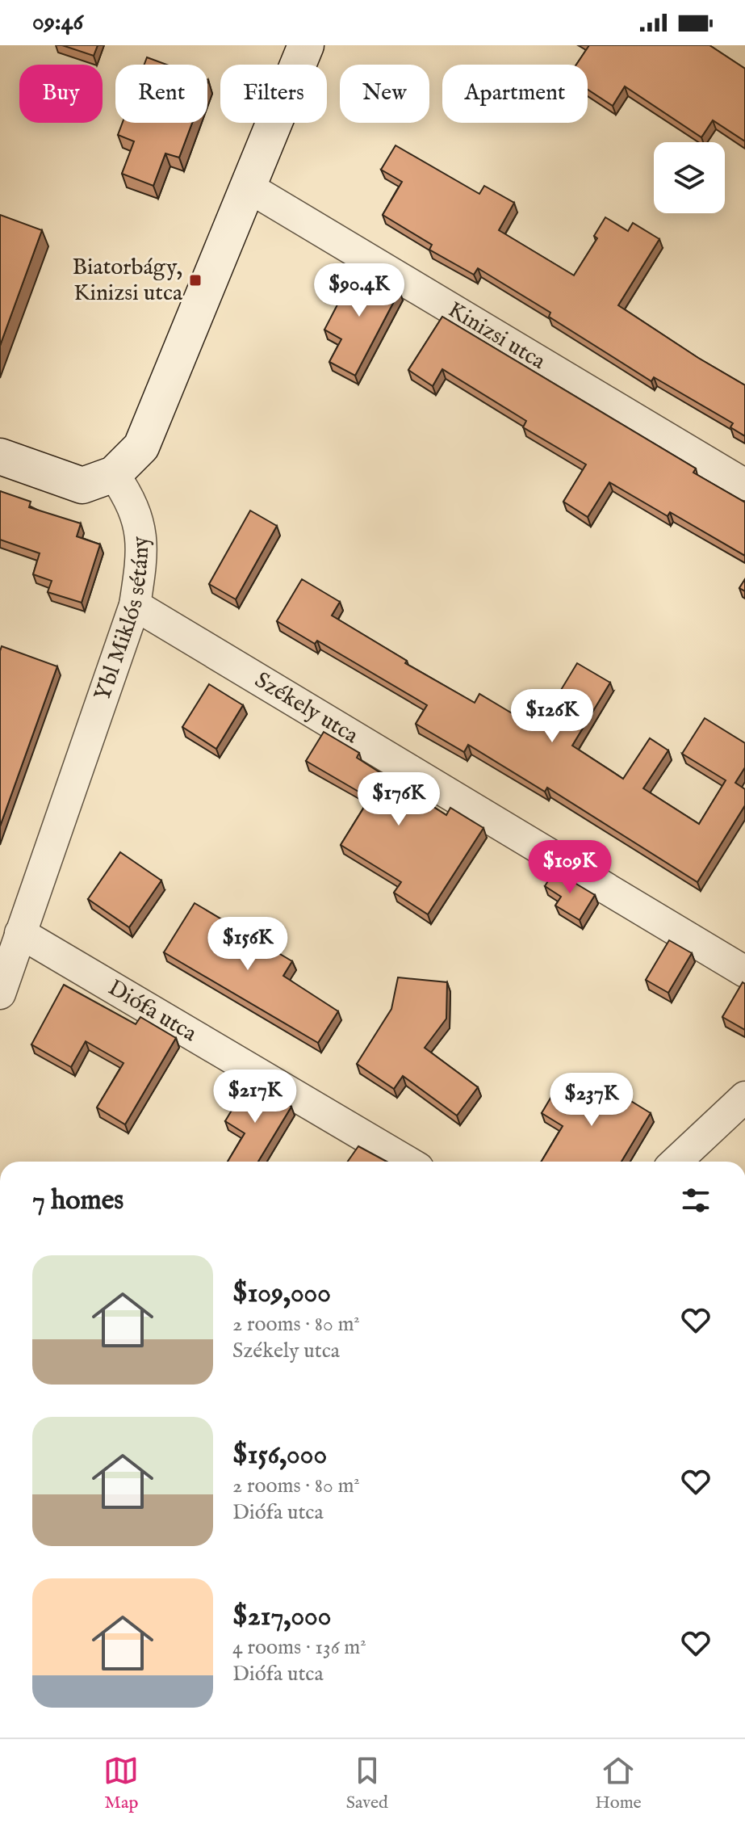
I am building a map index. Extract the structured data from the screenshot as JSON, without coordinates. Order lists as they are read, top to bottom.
{
  "streets": {
    "street": [
      "Kinizsi utca",
      "Ybl Miklós sétány",
      "Székely utca",
      "Diófa utca"
    ]
  },
  "crossings": [
    ["Ybl Miklós sétány", "Székely utca"],
    ["Ybl Miklós sétány", "Diófa utca"]
  ],
  "places": {
    "transit": ["Biatorbágy, Kinizsi utca"]
  },
  "page": {
    "status": "09:46",
    "chip": [
      "Buy",
      "Rent",
      "Filters",
      "New",
      "Apartment"
    ],
    "price": [
      "$90.4K",
      "$126K",
      "$176K",
      "$109K",
      "$156K",
      "$217K",
      "$237K"
    ],
    "heading": "7 homes",
    "list": [
      {
        "name": "$109,000",
        "note": "2 rooms · 80 m² · Székely utca"
      },
      {
        "name": "$156,000",
        "note": "2 rooms · 80 m² · Diófa utca"
      },
      {
        "name": "$217,000",
        "note": "4 rooms · 136 m² · Diófa utca"
      }
    ],
    "tabs": ["Map", "Saved", "Home"]
  }
}
